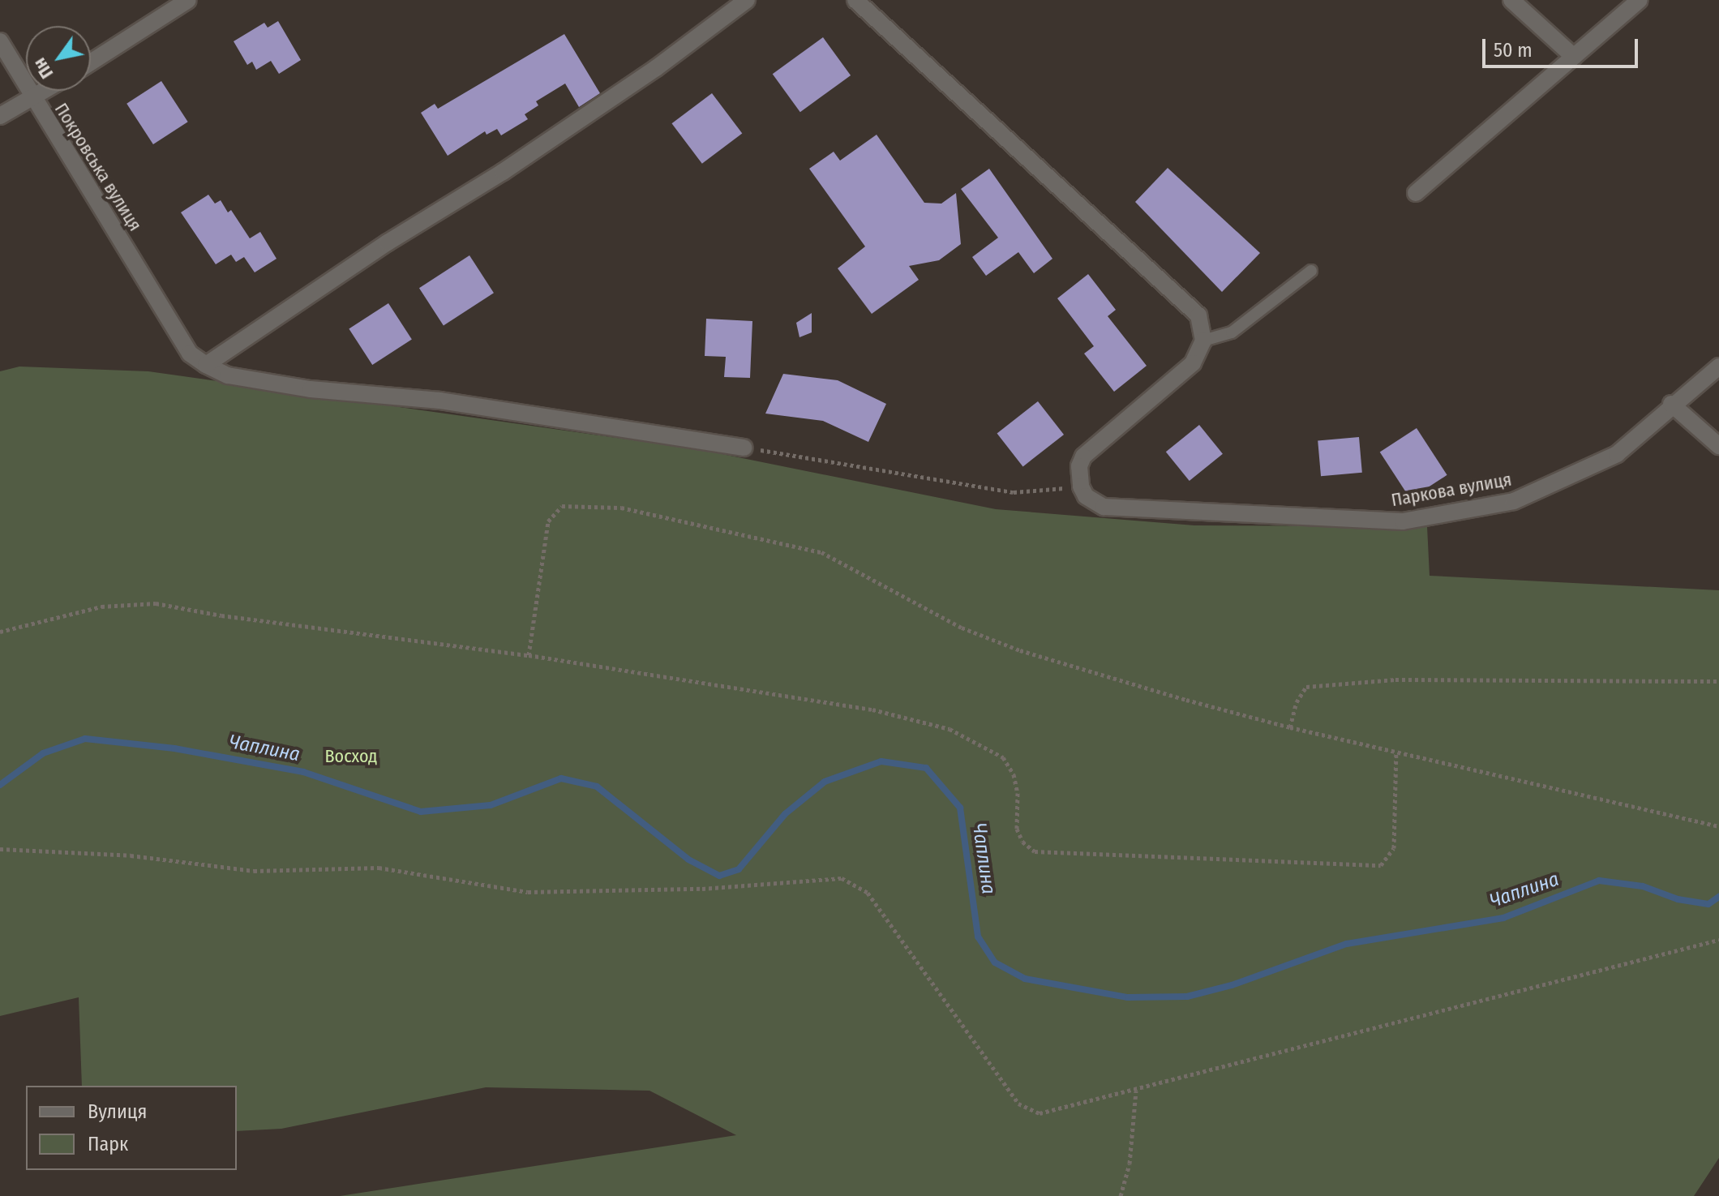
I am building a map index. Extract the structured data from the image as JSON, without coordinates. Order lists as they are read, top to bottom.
{
  "streets": {
    "street": ["Покровська вулиця", "Паркова вулиця"]
  },
  "water": ["Чаплина"],
  "parks": ["Восход"],
  "legend": ["Вулиця", "Парк"],
  "scale_bar": "50 m",
  "north": "bottom left"
}
